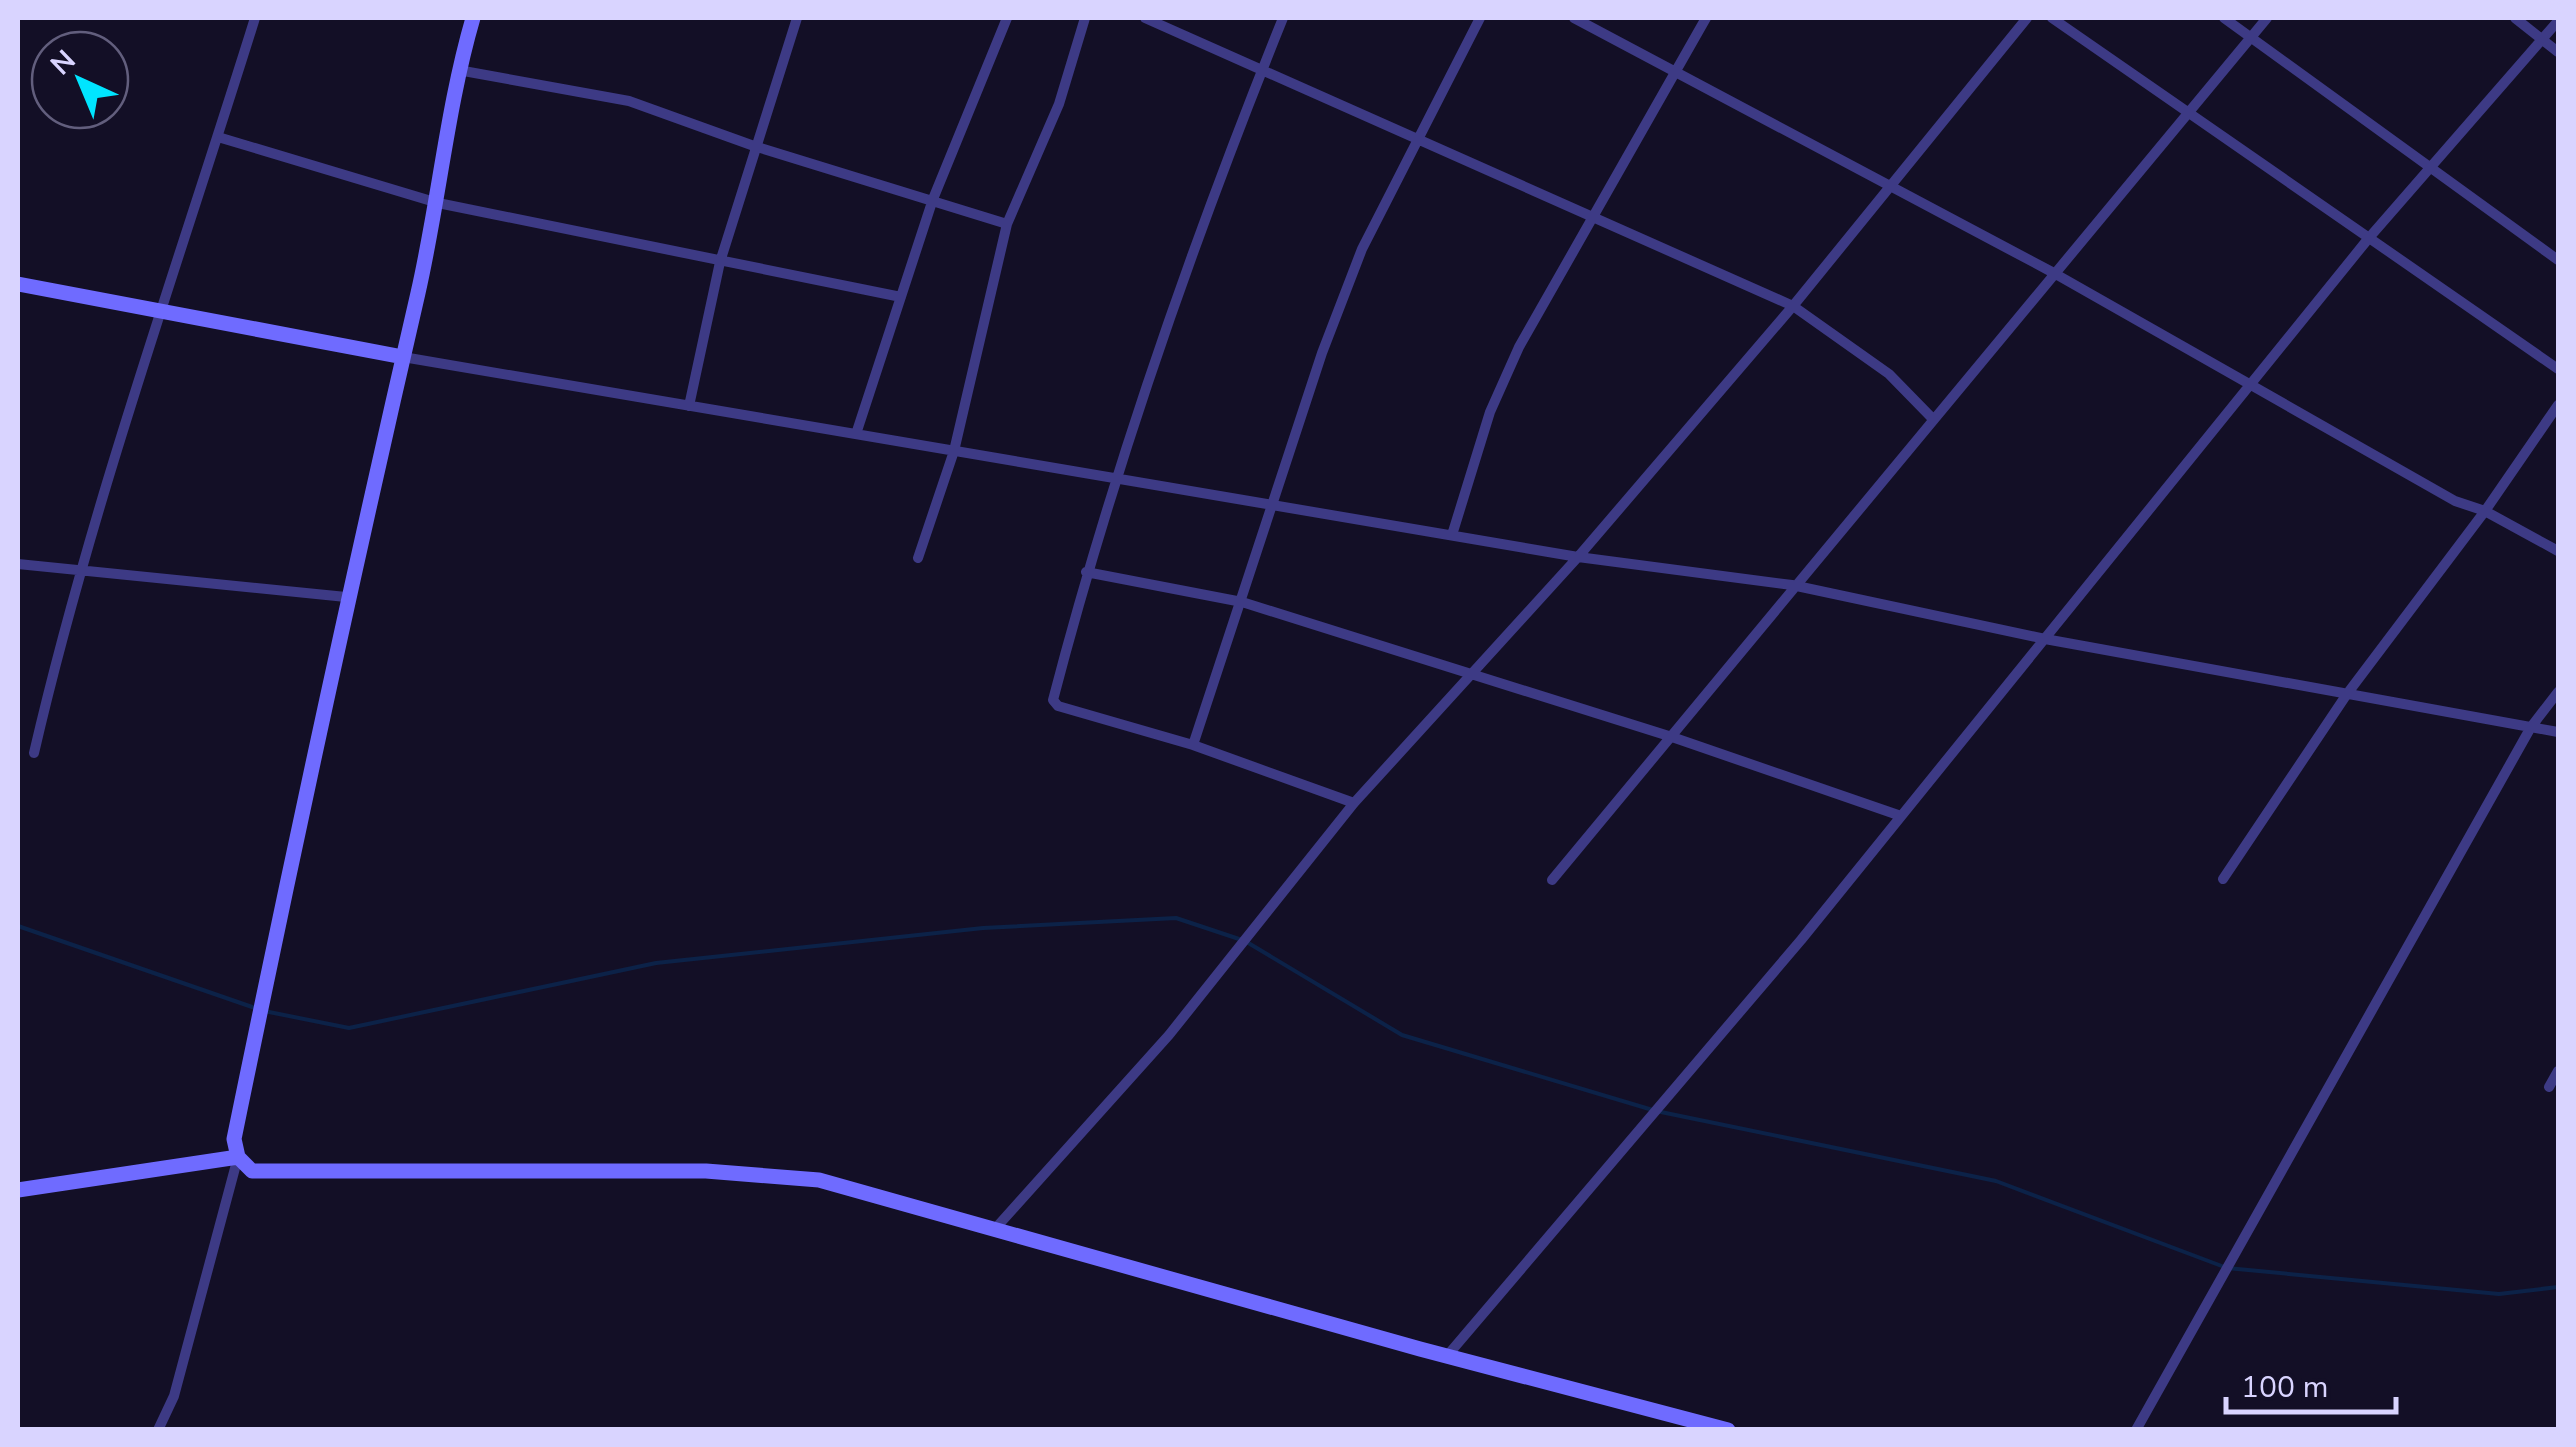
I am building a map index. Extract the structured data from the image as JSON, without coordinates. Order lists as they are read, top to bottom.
{
  "scale_bar": "100 m",
  "north": "top left"
}
